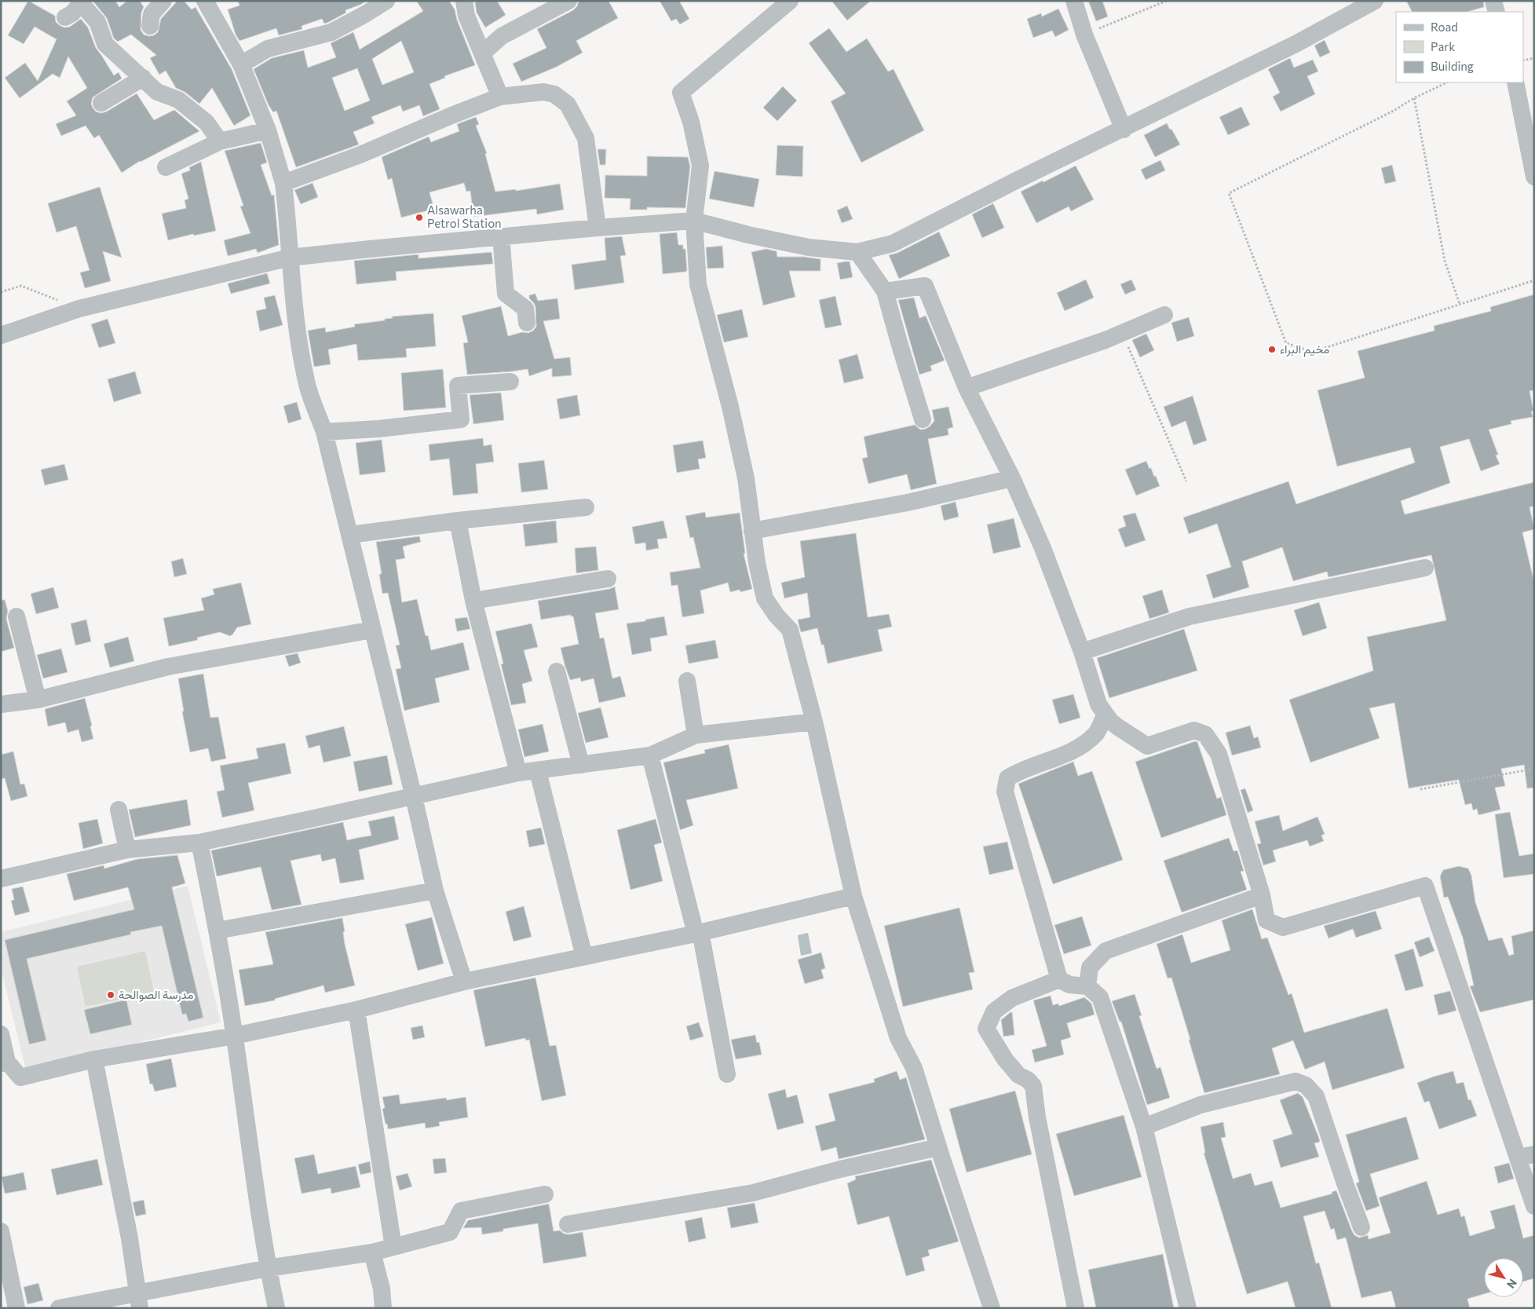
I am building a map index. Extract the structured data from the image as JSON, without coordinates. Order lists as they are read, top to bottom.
{
  "places": ["Alsawarha Petrol Station", "مخيم البراء", "مدرسة الصوالحة"],
  "legend": ["Road", "Park", "Building"],
  "north": "bottom right"
}
